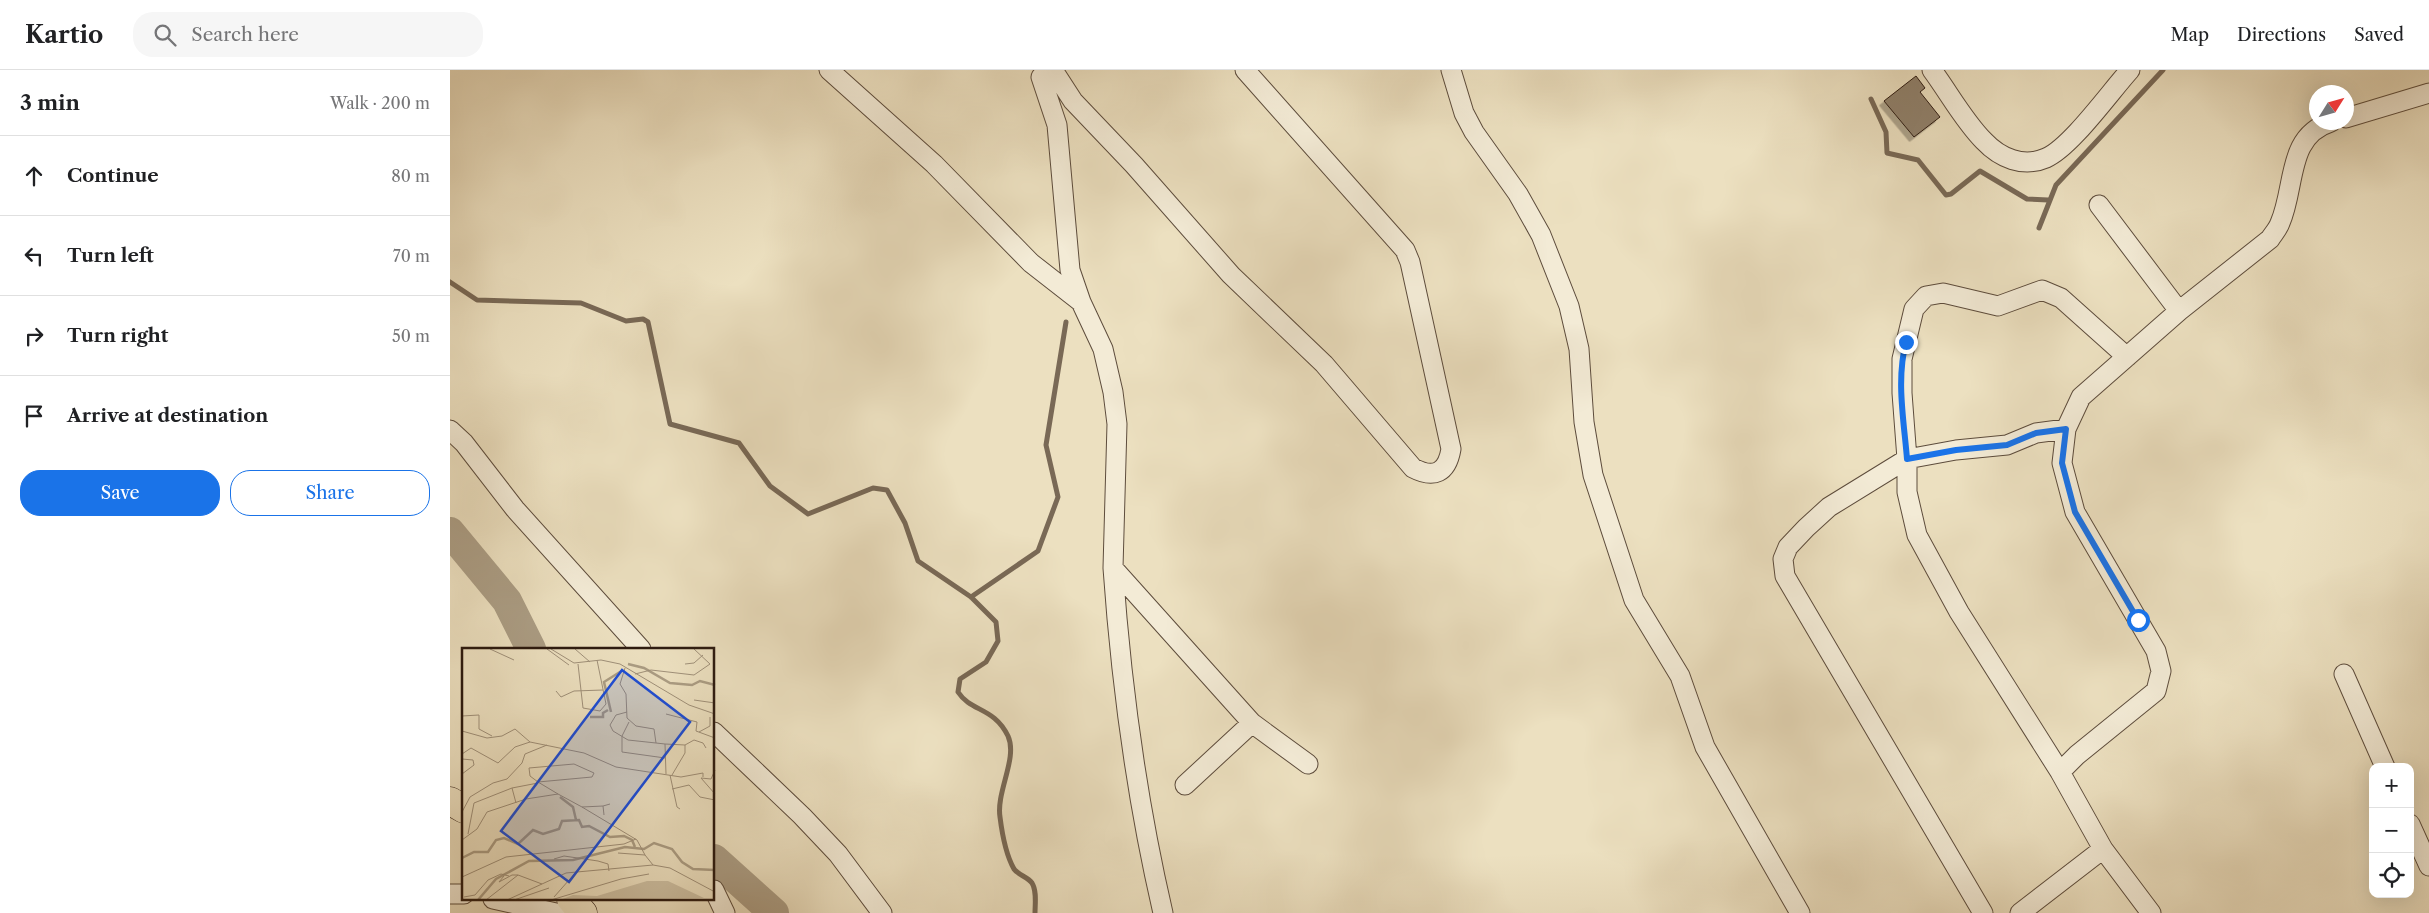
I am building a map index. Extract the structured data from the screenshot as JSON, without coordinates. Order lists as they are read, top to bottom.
{
  "north": "top right",
  "page": {
    "header": "Kartio",
    "search": "Search here",
    "nav": ["Map", "Directions", "Saved"],
    "heading": ["3 min", "Walk · 200 m"],
    "list": [
      ["Continue", "80 m"],
      ["Turn left", "70 m"],
      ["Turn right", "50 m"],
      "Arrive at destination"
    ],
    "buttons": ["Save", "Share"],
    "map_buttons": ["+", "−"]
  }
}
